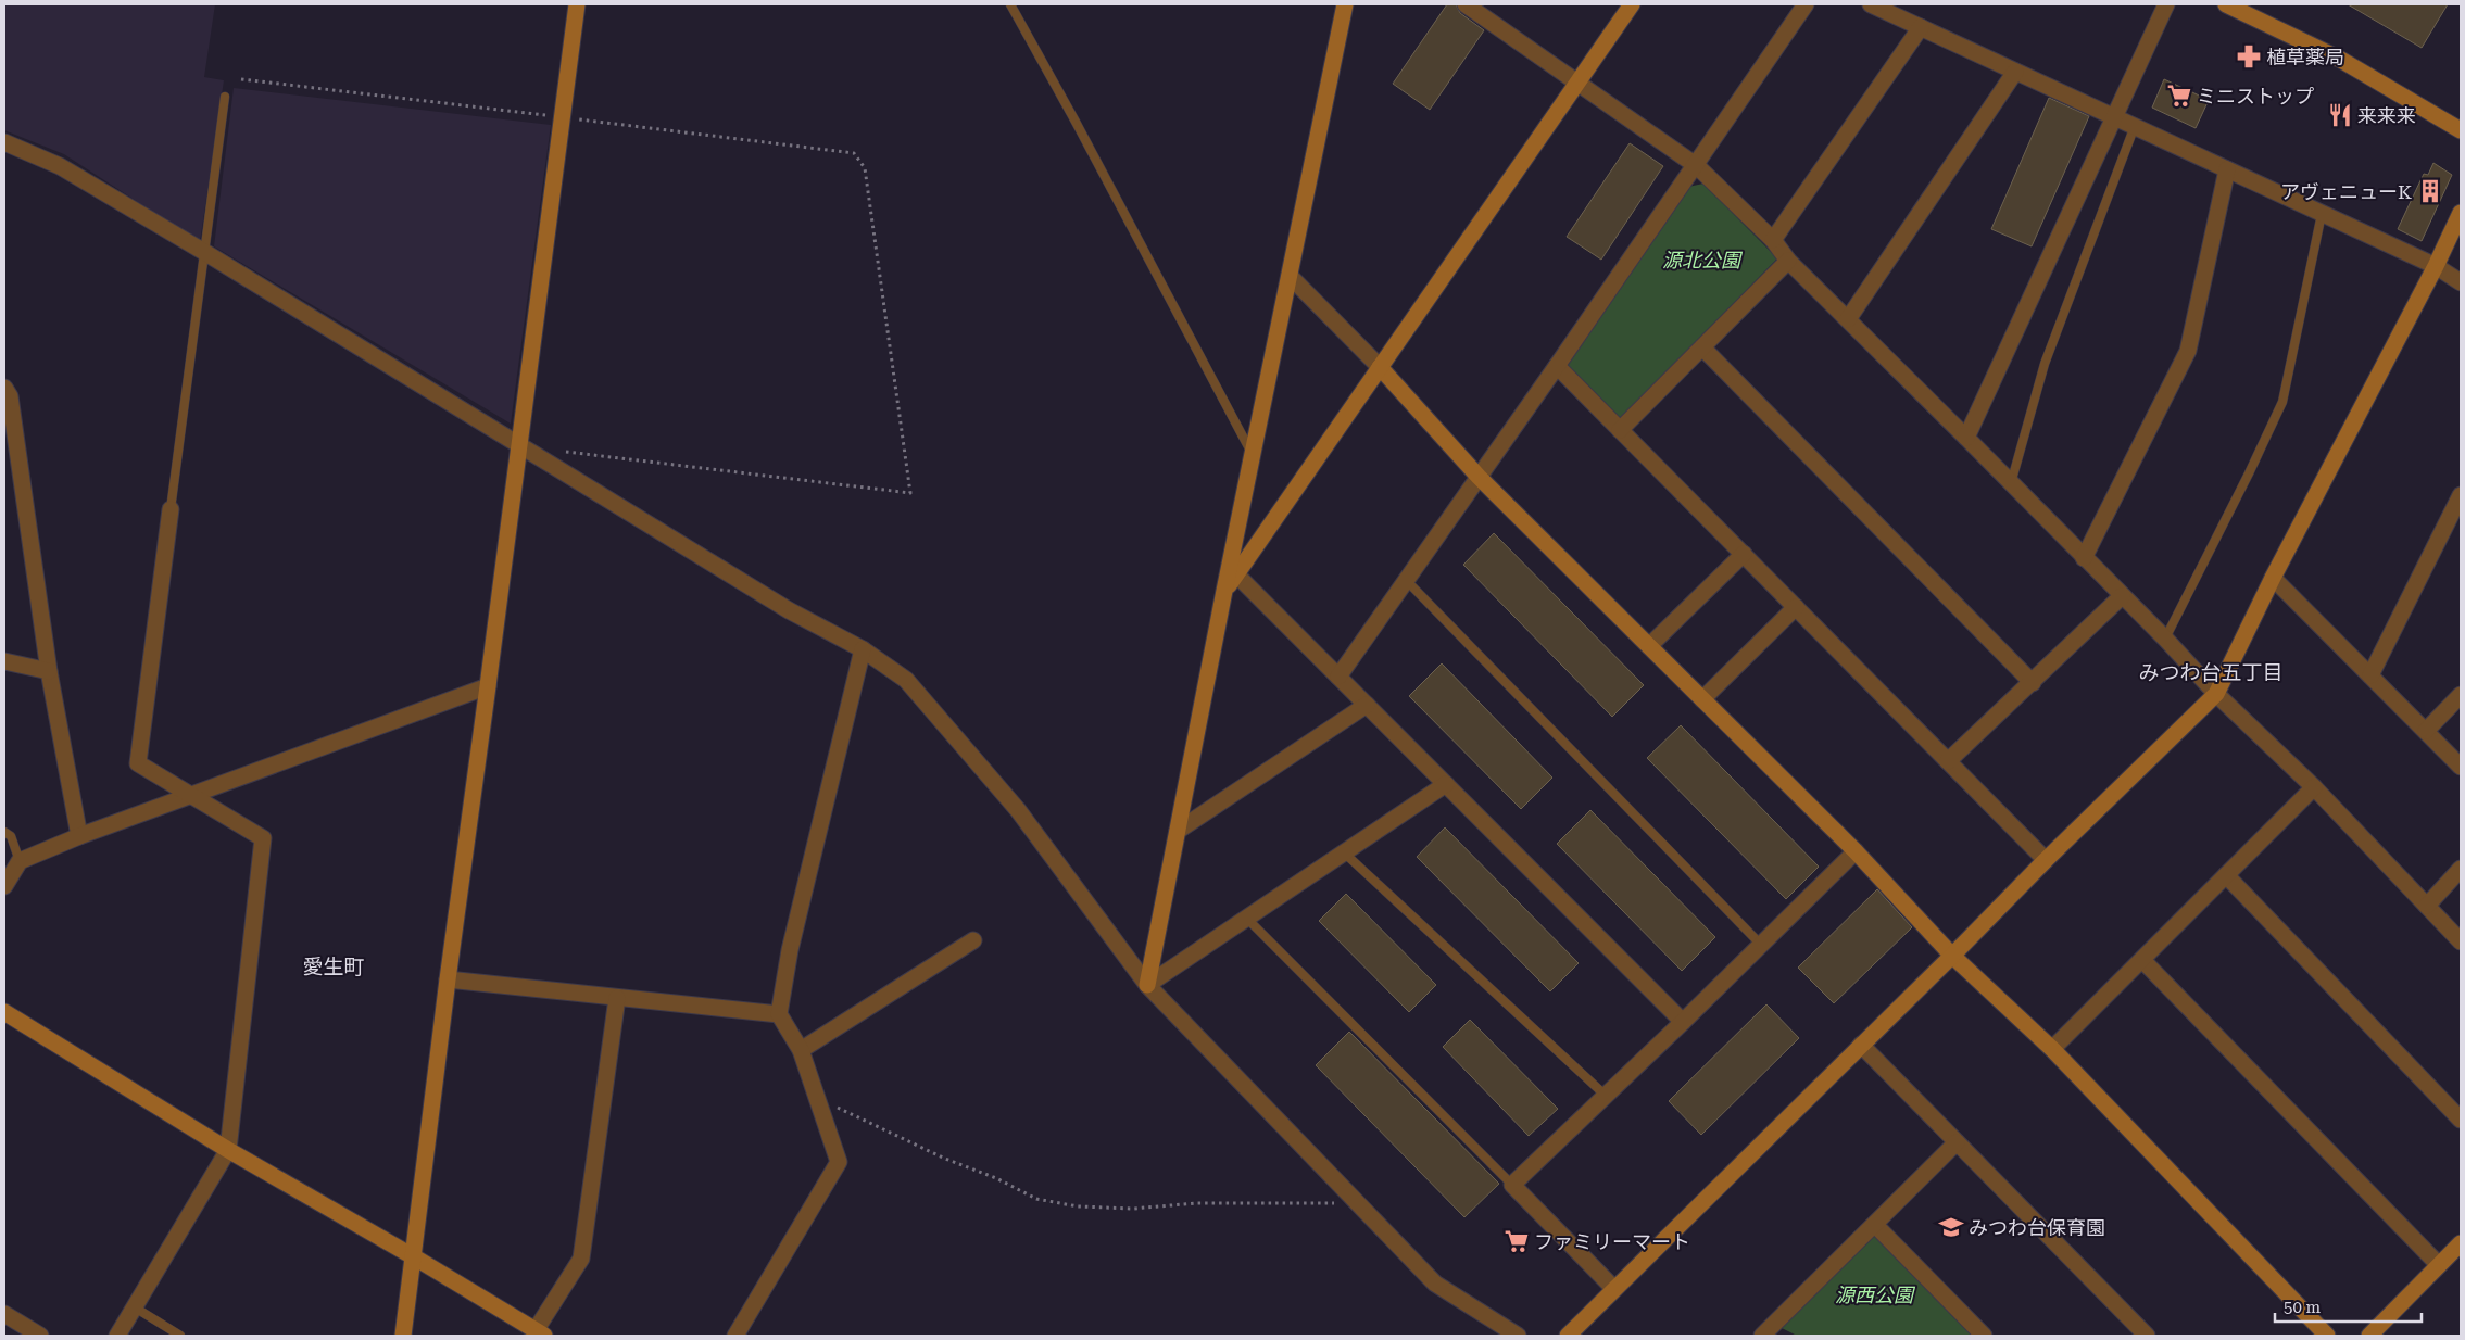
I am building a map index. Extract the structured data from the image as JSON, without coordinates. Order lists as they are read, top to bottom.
{
  "districts": ["みつわ台五丁目", "愛生町"],
  "parks": ["源北公園", "源西公園"],
  "places": {
    "pharmacy": ["植草薬局"],
    "supermarket": ["ミニストップ", "ファミリーマート"],
    "restaurant": ["来来来"],
    "building": ["アヴェニューK"],
    "school or university": ["みつわ台保育園"]
  },
  "scale_bar": "50 m"
}
